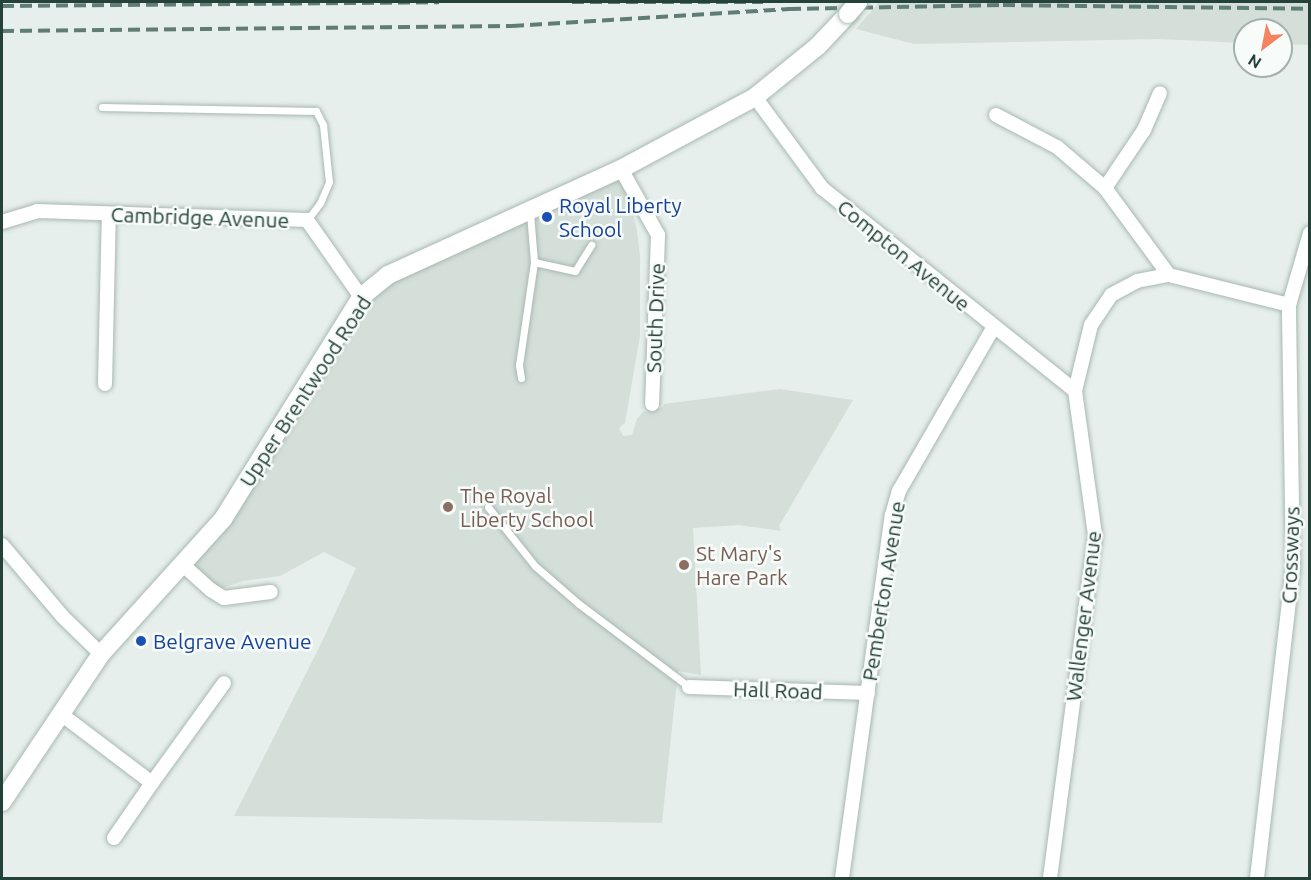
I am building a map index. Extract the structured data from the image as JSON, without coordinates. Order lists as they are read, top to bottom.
{
  "streets": {
    "street": [
      "Cambridge Avenue",
      "Compton Avenue",
      "South Drive",
      "Upper Brentwood Road",
      "Crossways",
      "Pemberton Avenue",
      "Wallenger Avenue",
      "Hall Road"
    ]
  },
  "crossings": [
    ["Cambridge Avenue", "Upper Brentwood Road"],
    ["Compton Avenue", "Upper Brentwood Road"],
    ["Compton Avenue", "Pemberton Avenue"],
    ["Compton Avenue", "Wallenger Avenue"],
    ["South Drive", "Upper Brentwood Road"],
    ["Crossways", "Wallenger Avenue"],
    ["Pemberton Avenue", "Hall Road"]
  ],
  "places": [
    "Royal Liberty School",
    "The Royal Liberty School",
    "St Mary's Hare Park",
    "Belgrave Avenue"
  ],
  "north": "bottom left"
}
